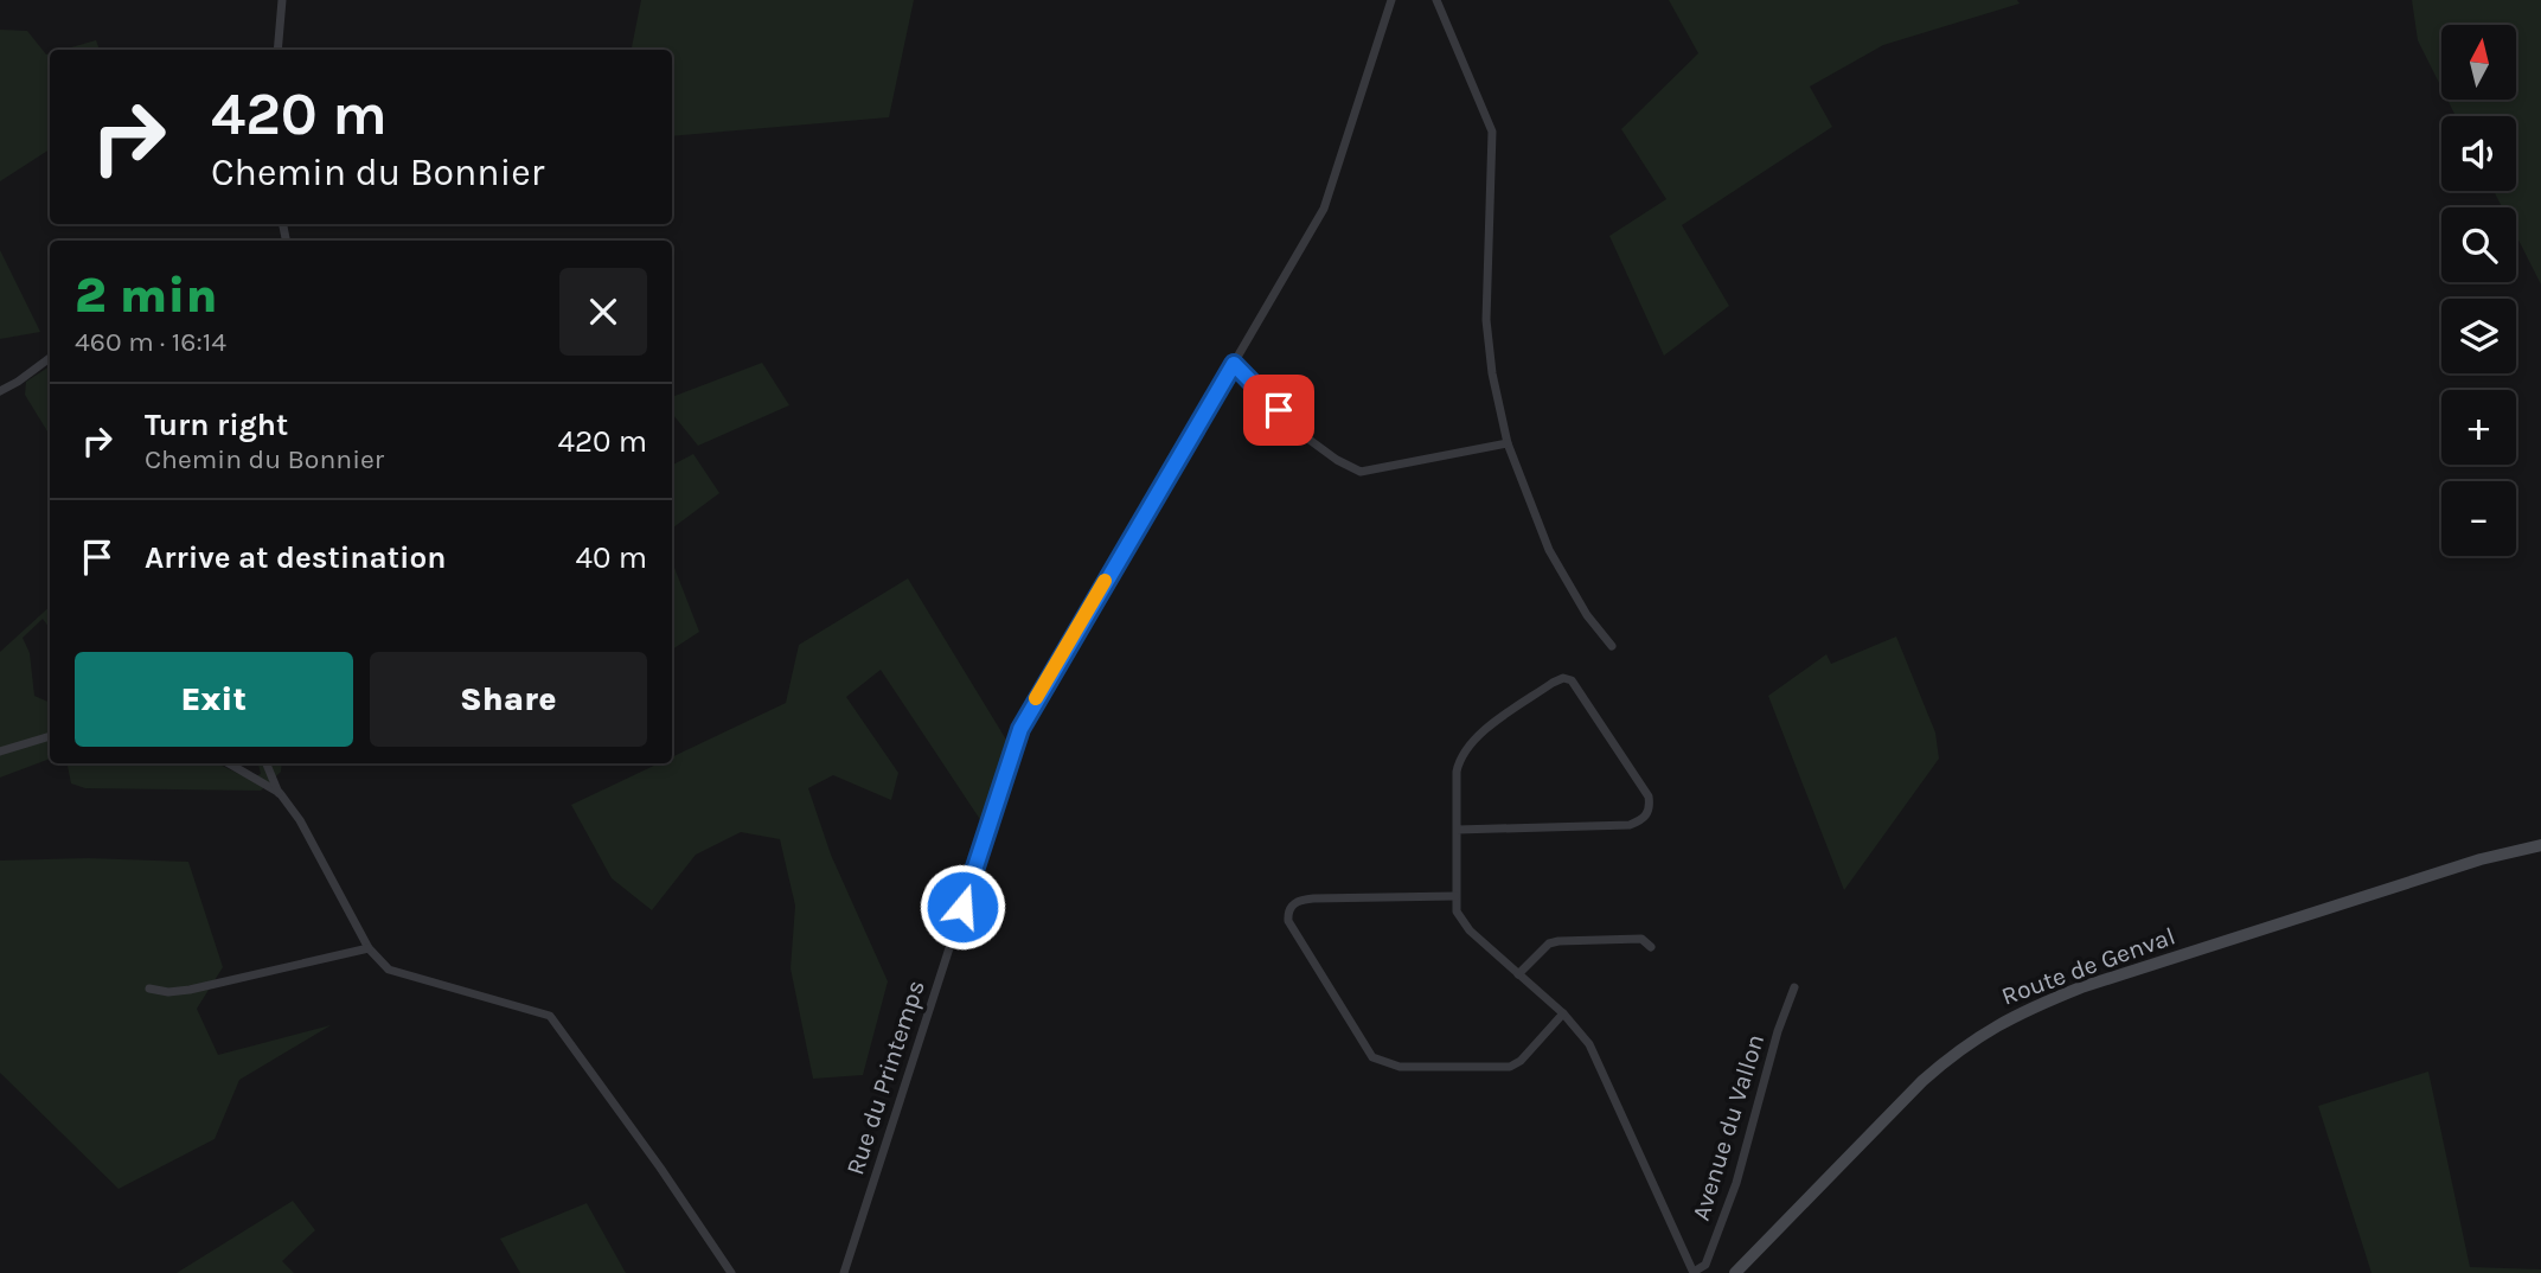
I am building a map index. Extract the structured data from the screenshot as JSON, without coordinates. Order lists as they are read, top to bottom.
{
  "streets": {
    "main road": ["Route de Genval"],
    "street": ["Rue du Printemps", "Avenue du Vallon"]
  },
  "north": "top",
  "page": {
    "map_buttons": ["+", "−"],
    "turn": ["420 m", "Chemin du Bonnier"],
    "heading": ["2 min", "460 m · 16:14"],
    "list": [
      {
        "name": "Turn right",
        "note": "Chemin du Bonnier",
        "value": "420 m"
      },
      {
        "name": "Arrive at destination",
        "value": "40 m"
      }
    ],
    "buttons": ["Exit", "Share"]
  }
}
